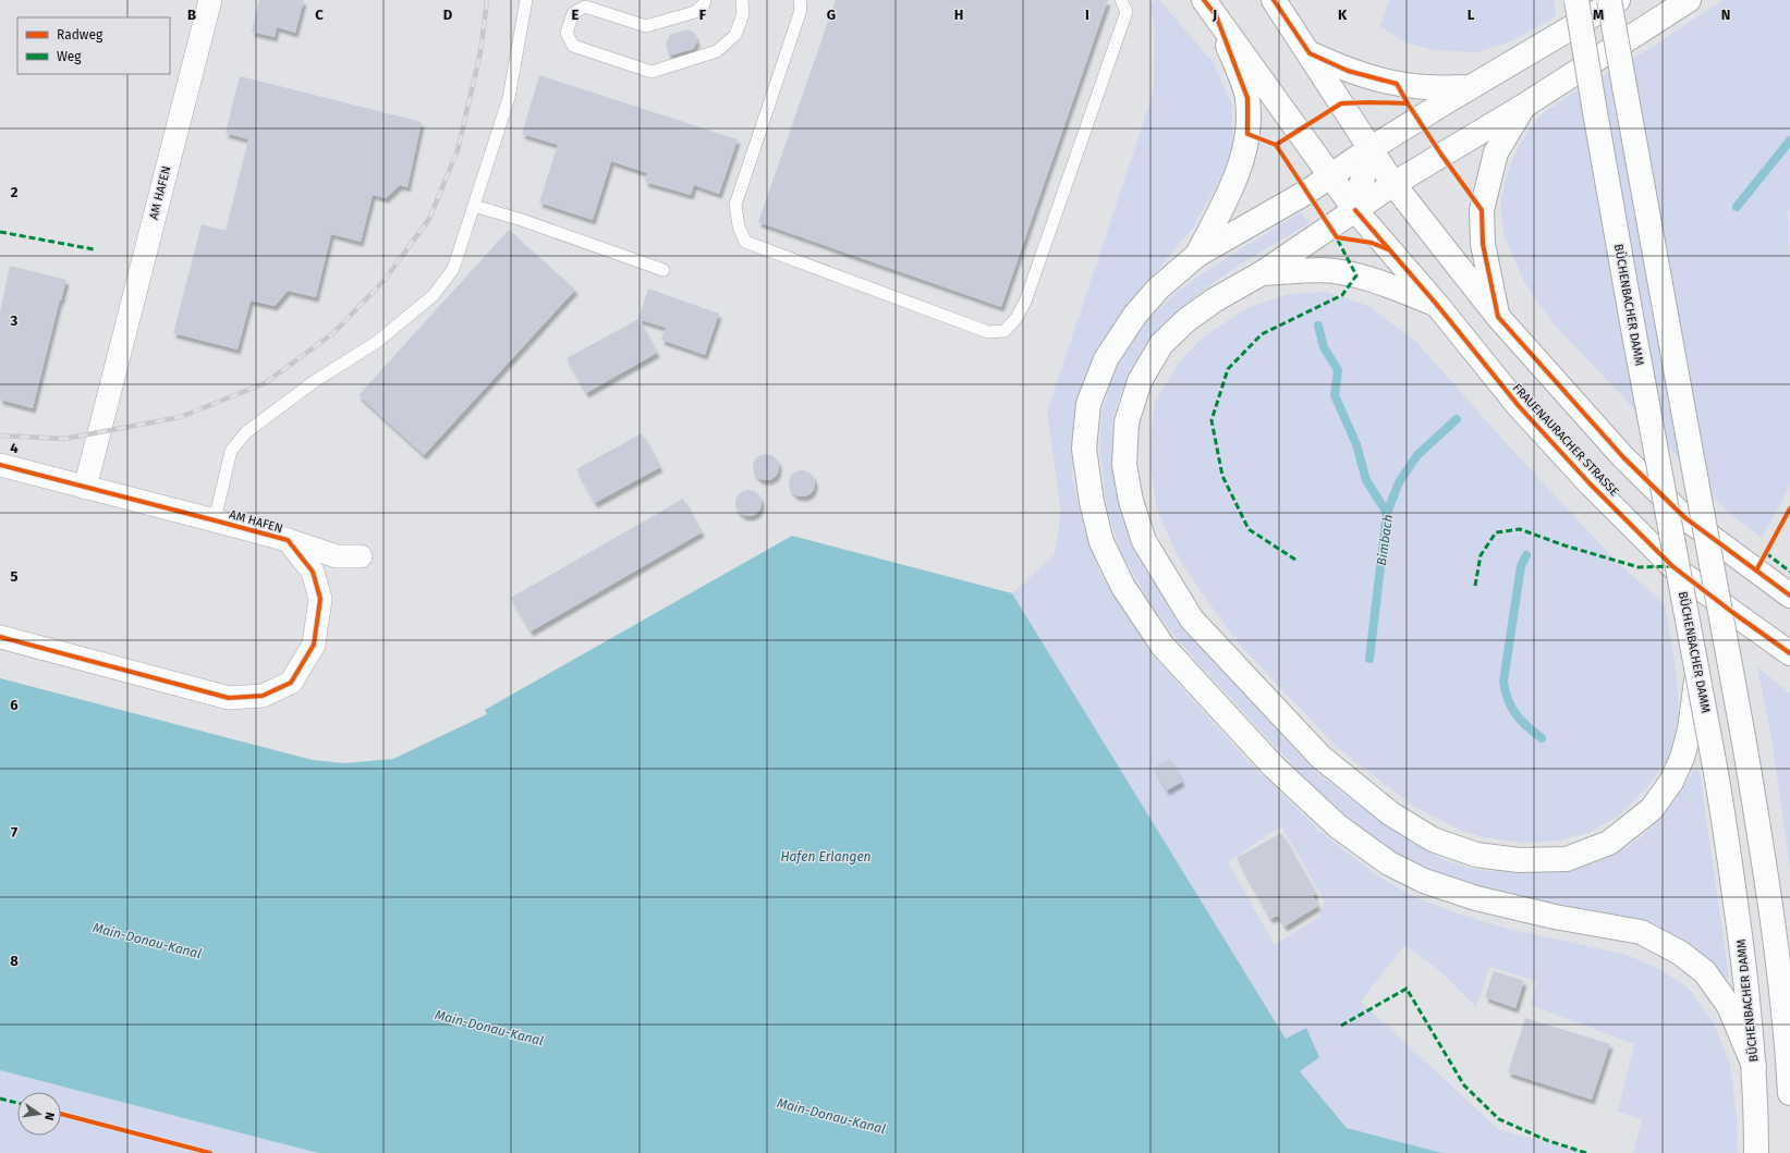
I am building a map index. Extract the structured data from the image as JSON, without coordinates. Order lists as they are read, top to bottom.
{
  "streets": {
    "main road": ["BÜCHENBACHER DAMM", "FRAUENAURACHER STRASSE"],
    "street": ["AM HAFEN"]
  },
  "water": ["Bimbach", "Hafen Erlangen", "Main-Donau-Kanal"],
  "legend": ["Radweg", "Weg"],
  "north": "right",
  "grid": {
    "columns": [
      "B",
      "C",
      "D",
      "E",
      "F",
      "G",
      "H",
      "I",
      "J",
      "K",
      "L",
      "M",
      "N"
    ],
    "rows": [
      "2",
      "3",
      "4",
      "5",
      "6",
      "7",
      "8"
    ]
  }
}
